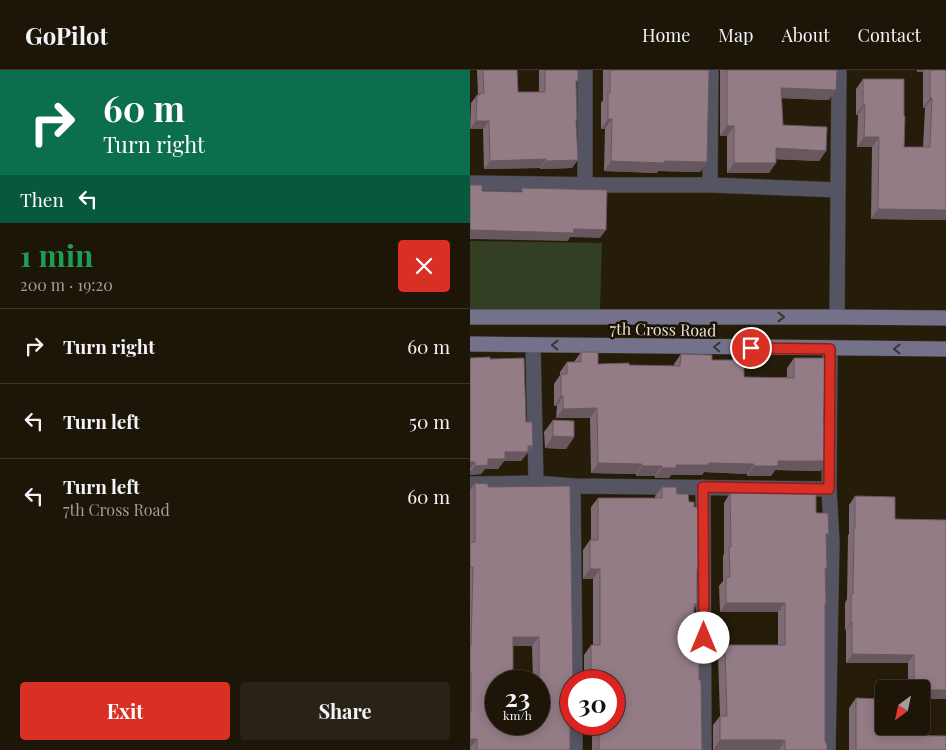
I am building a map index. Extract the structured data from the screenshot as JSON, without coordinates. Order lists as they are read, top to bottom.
{
  "streets": {
    "street": ["7th Cross Road"]
  },
  "north": "bottom left",
  "page": {
    "header": "GoPilot",
    "nav": [
      "Home",
      "Map",
      "About",
      "Contact"
    ],
    "turn": ["60 m", "Turn right"],
    "then": "Then",
    "heading": ["1 min", "200 m · 19:20"],
    "list": [
      {
        "name": "Turn right",
        "value": "60 m"
      },
      {
        "name": "Turn left",
        "value": "50 m"
      },
      {
        "name": "Turn left",
        "note": "7th Cross Road",
        "value": "60 m"
      }
    ],
    "speed": "23 km/h",
    "limit": "30",
    "buttons": ["Exit", "Share"]
  }
}
